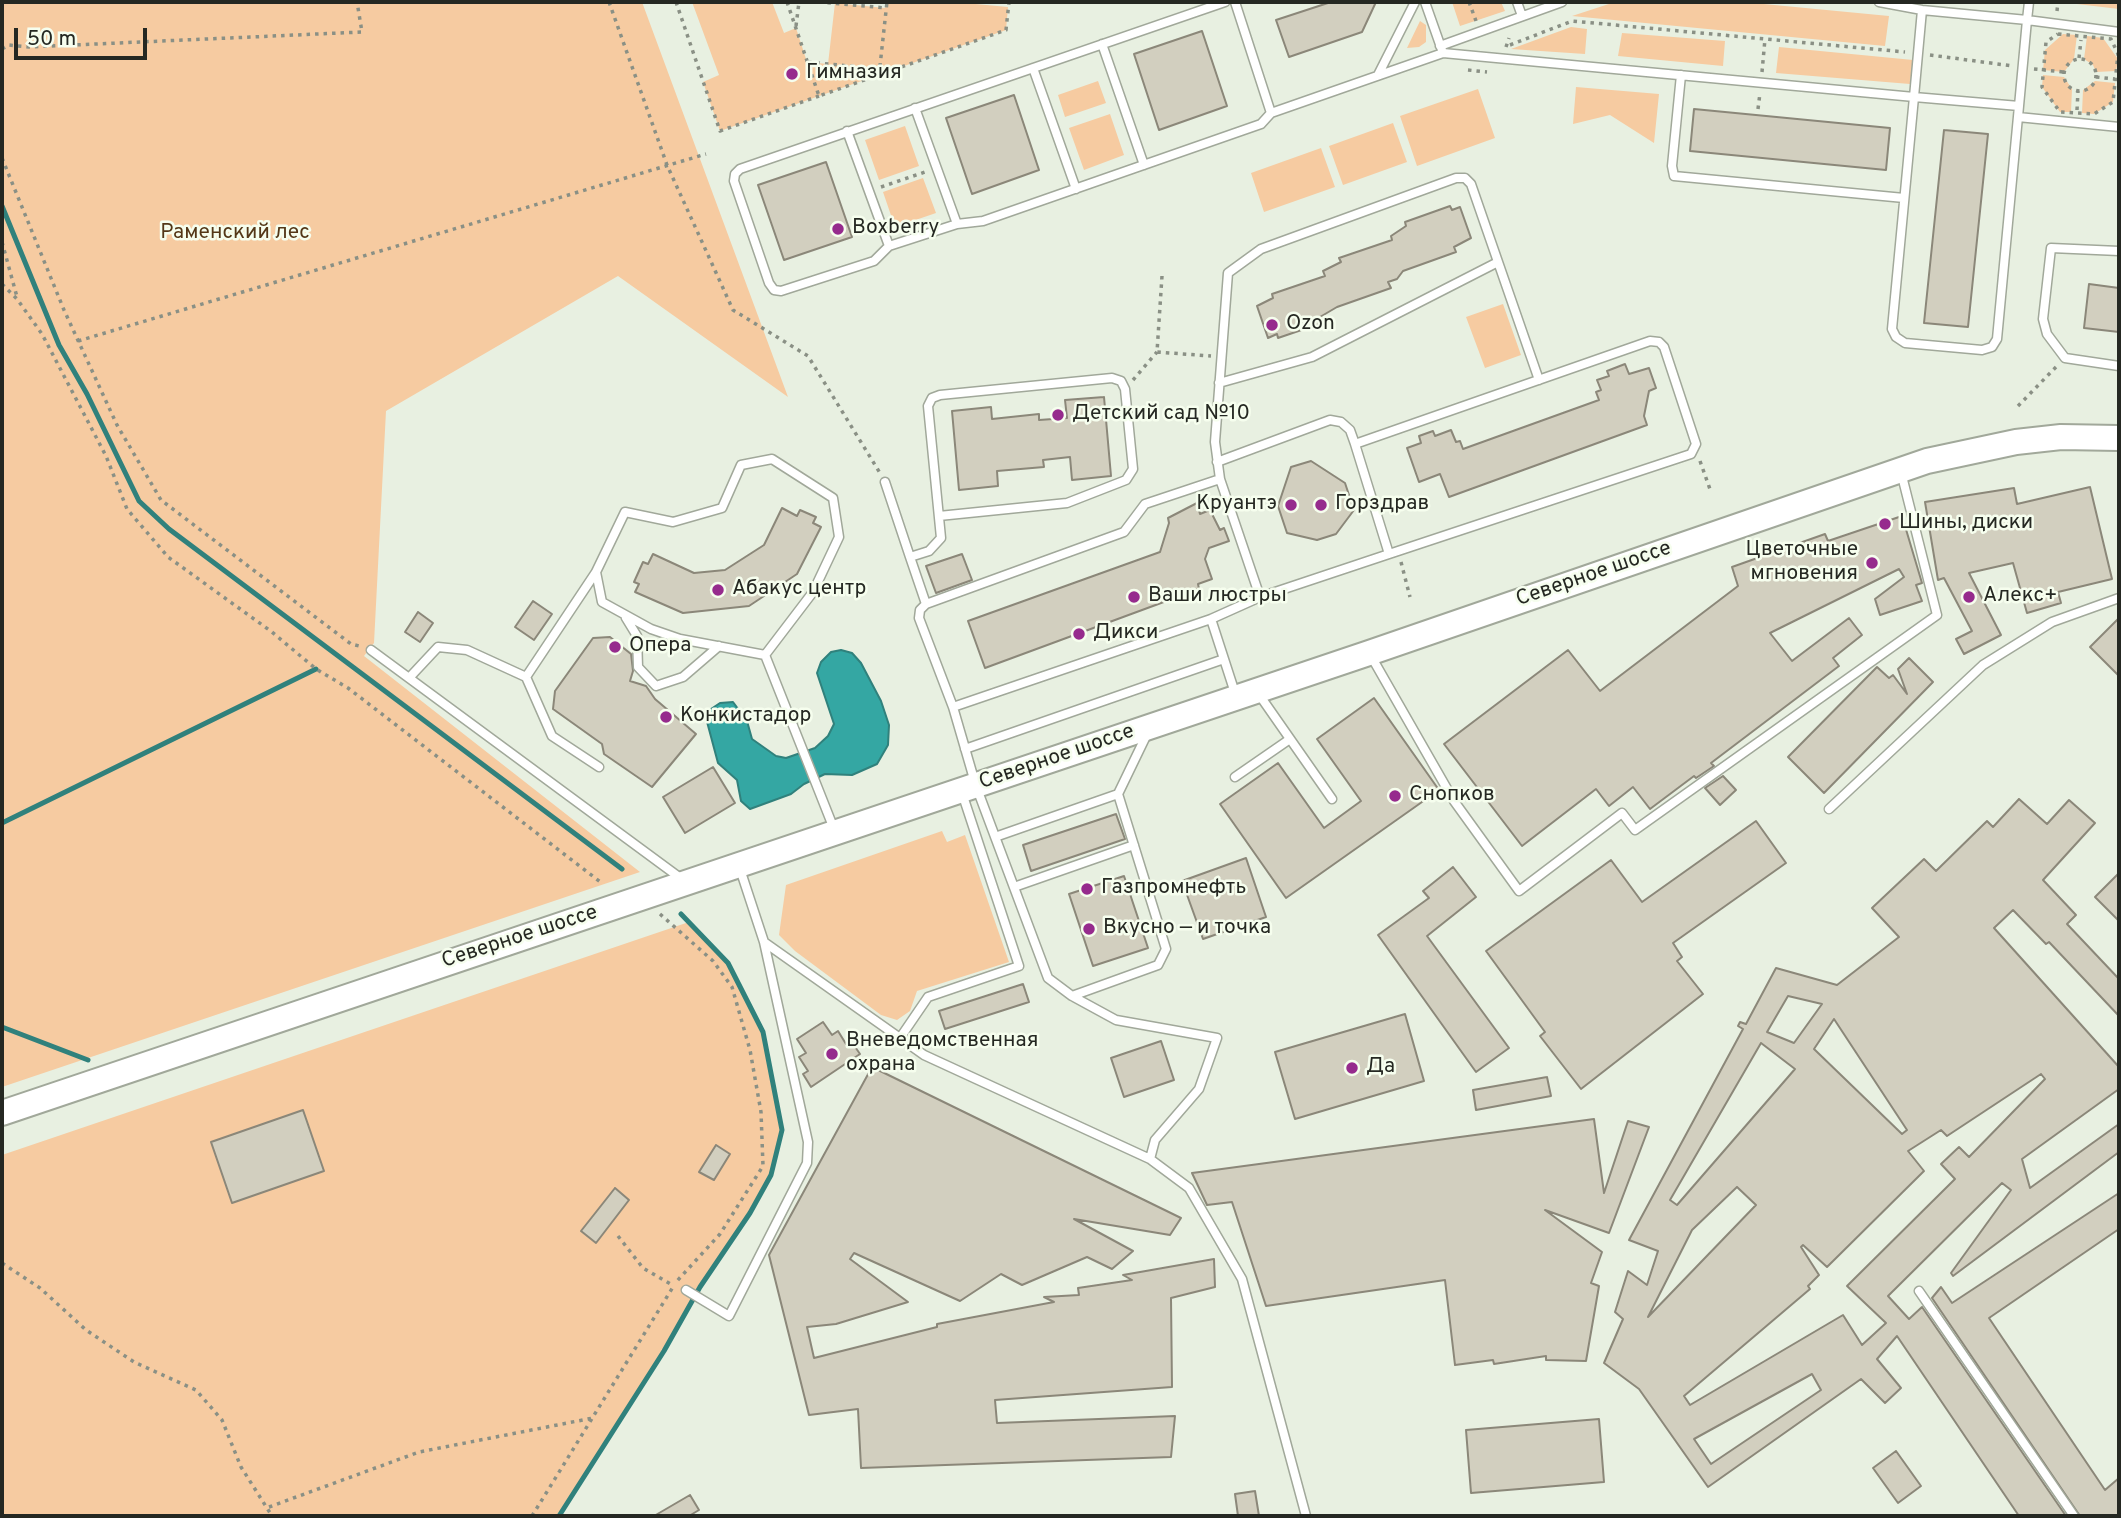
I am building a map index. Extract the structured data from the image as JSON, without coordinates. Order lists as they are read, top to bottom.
{
  "streets": {
    "main road": ["Северное шоссе"]
  },
  "parks": ["Раменский лес"],
  "places": [
    "Гимназия",
    "Boxberry",
    "Ozon",
    "Детский сад №10",
    "Круантэ",
    "Горздрав",
    "Шины, диски",
    "Цветочные мгновения",
    "Абакус центр",
    "Ваши люстры",
    "Алекс+",
    "Дикси",
    "Опера",
    "Конкистадор",
    "Снопков",
    "Газпромнефть",
    "Вкусно — и точка",
    "Вневедомственная охрана",
    "Да"
  ],
  "scale_bar": "50 m"
}
